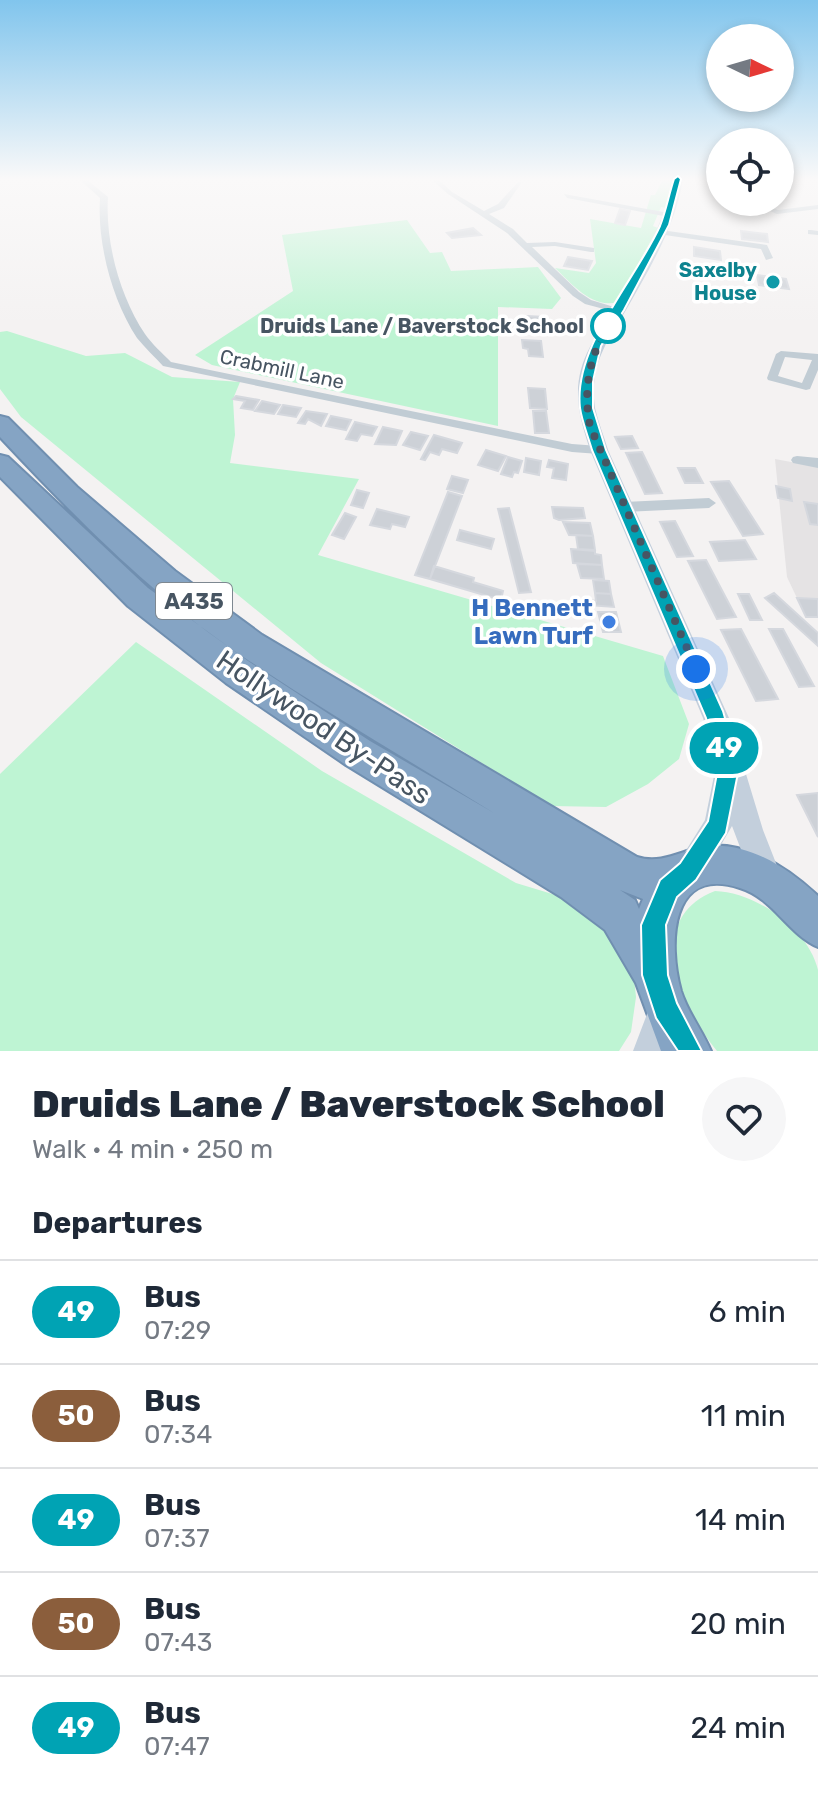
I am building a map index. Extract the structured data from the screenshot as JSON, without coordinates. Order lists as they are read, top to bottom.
{
  "streets": {
    "highway": ["A435", "Hollywood By-Pass"],
    "street": ["Crabmill Lane"]
  },
  "crossings": [
    ["A435", "Hollywood By-Pass"]
  ],
  "places": ["Saxelby House", "Druids Lane / Baverstock School", "H Bennett Lawn Turf"],
  "lines": ["bus line 49"],
  "north": "right",
  "page": {
    "on_map": "49",
    "heading": [
      ["Druids Lane / Baverstock School", "Walk · 4 min · 250 m"],
      "Departures"
    ],
    "list": [
      {
        "mark": "49",
        "name": "Bus",
        "note": "07:29",
        "value": "6 min"
      },
      {
        "mark": "50",
        "name": "Bus",
        "note": "07:34",
        "value": "11 min"
      },
      {
        "mark": "49",
        "name": "Bus",
        "note": "07:37",
        "value": "14 min"
      },
      {
        "mark": "50",
        "name": "Bus",
        "note": "07:43",
        "value": "20 min"
      },
      {
        "mark": "49",
        "name": "Bus",
        "note": "07:47",
        "value": "24 min"
      }
    ]
  }
}
